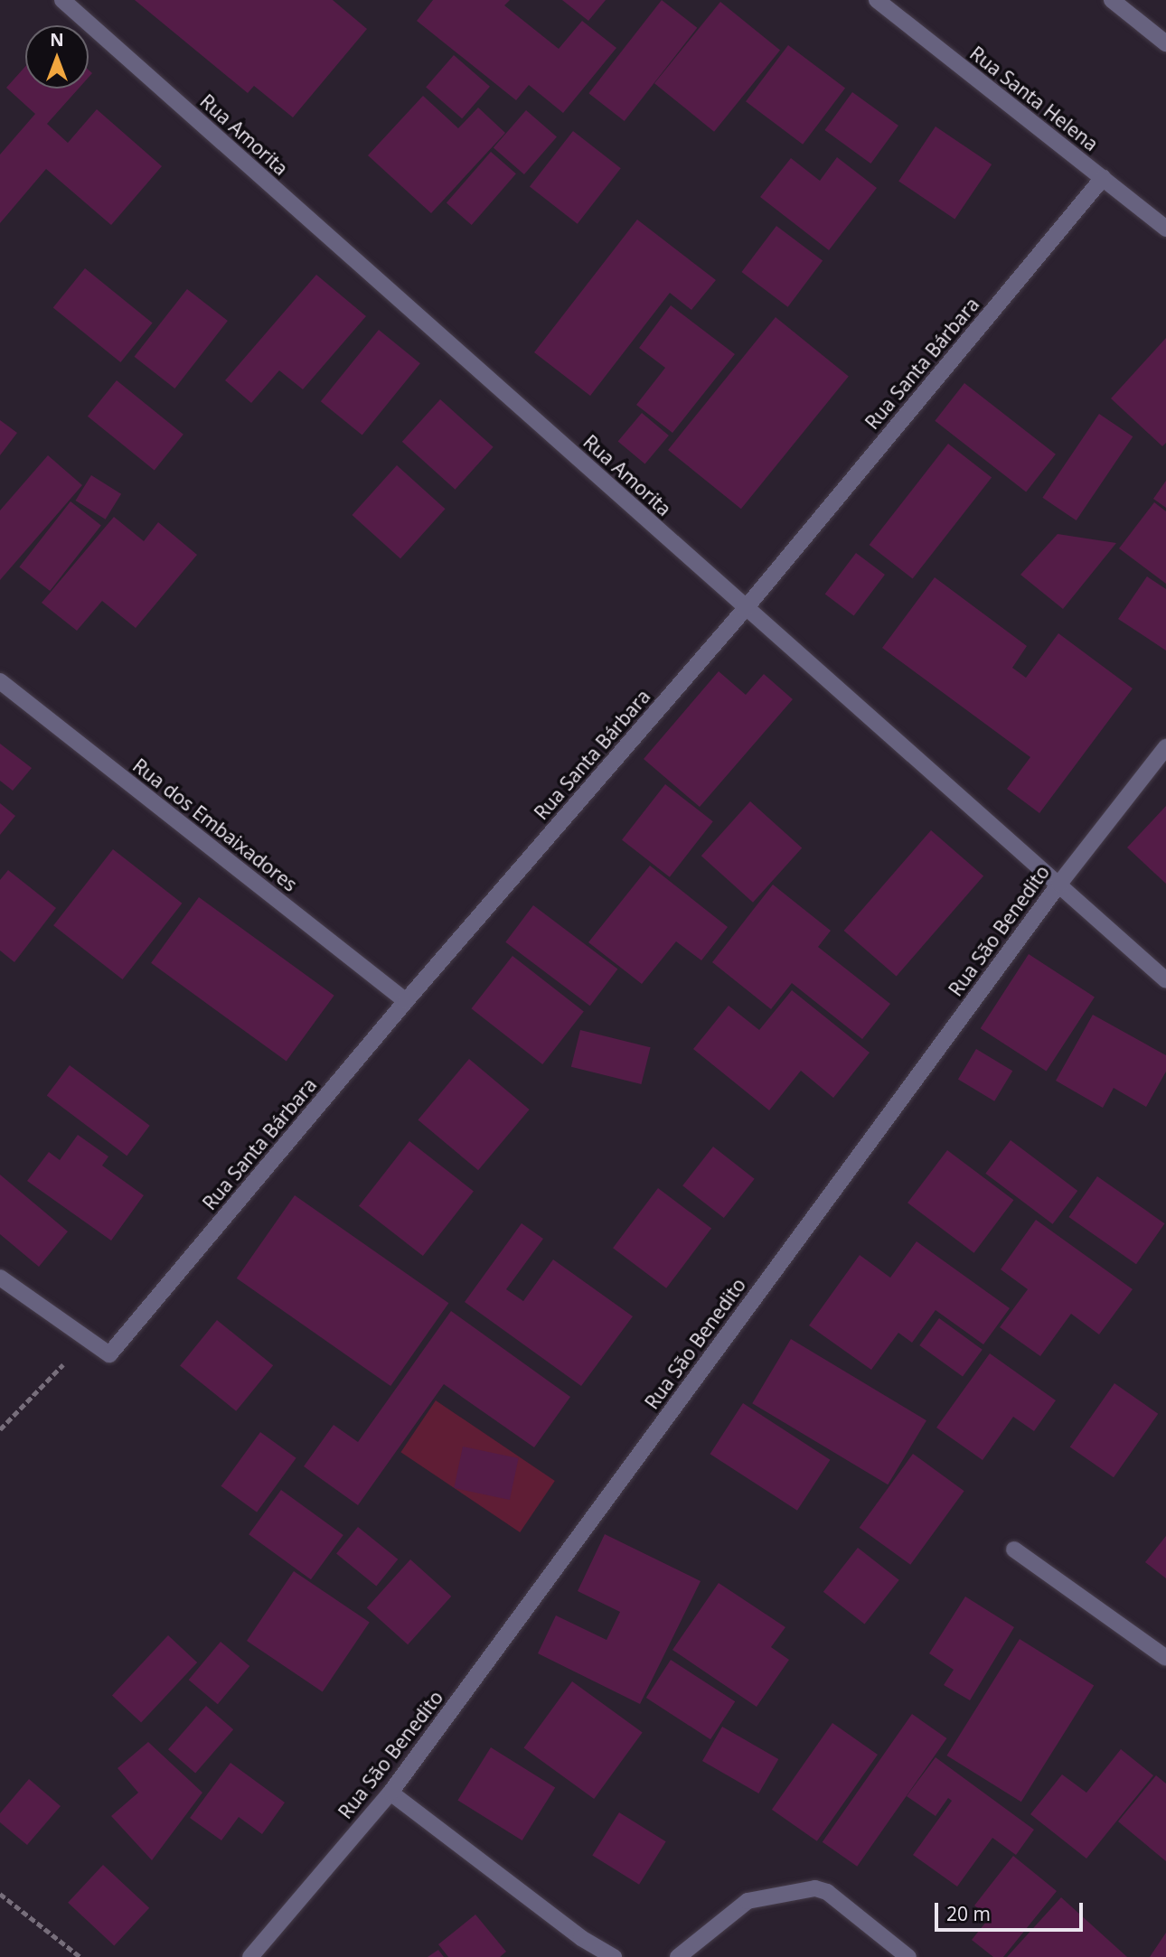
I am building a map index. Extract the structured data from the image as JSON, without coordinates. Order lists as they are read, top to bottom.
{
  "streets": {
    "street": [
      "Rua Santa Helena",
      "Rua Amorita",
      "Rua Santa Bárbara",
      "Rua dos Embaixadores",
      "Rua São Benedito"
    ]
  },
  "crossings": [
    ["Rua Santa Helena", "Rua Santa Bárbara"],
    ["Rua Amorita", "Rua Santa Bárbara"],
    ["Rua Amorita", "Rua São Benedito"],
    ["Rua Santa Bárbara", "Rua dos Embaixadores"]
  ],
  "scale_bar": "20 m",
  "north": "top"
}
